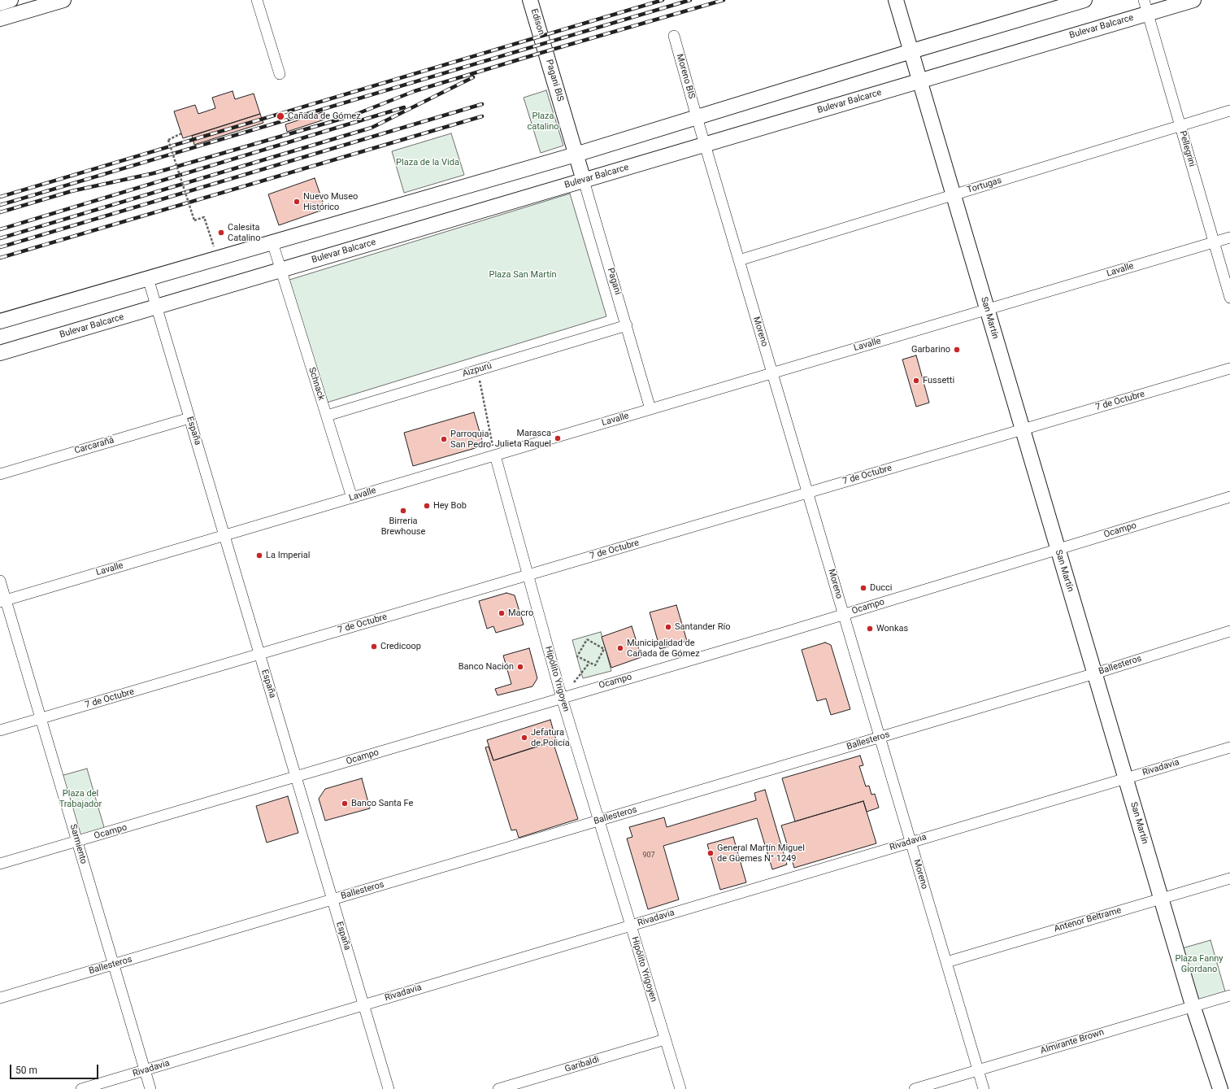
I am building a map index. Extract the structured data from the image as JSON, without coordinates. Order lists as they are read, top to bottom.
{
  "streets": {
    "main road": [
      "Edison",
      "Bulevar Balcarce",
      "Pagani BIS",
      "Pagani",
      "San Martín"
    ],
    "street": [
      "Moreno BIS",
      "Pellegrini",
      "Tortugas",
      "Lavalle",
      "Moreno",
      "Aizpurú",
      "Schnack",
      "7 de Octubre",
      "España",
      "Carcarañá",
      "Ocampo",
      "Ballesteros",
      "Hipólito Yrigoyen",
      "Rivadavia",
      "Sarmiento",
      "Antenor Beltrame",
      "Almirante Brown",
      "Garibaldi"
    ]
  },
  "crossings": [
    ["Edison", "Pagani BIS"],
    ["Bulevar Balcarce", "Pellegrini"],
    ["Bulevar Balcarce", "Pagani"],
    ["Bulevar Balcarce", "San Martín"],
    ["Bulevar Balcarce", "Moreno"],
    ["Bulevar Balcarce", "Schnack"],
    ["Bulevar Balcarce", "España"],
    ["Moreno BIS", "Moreno"],
    ["Pagani BIS", "Pagani"],
    ["Pellegrini", "Tortugas"],
    ["Pellegrini", "Lavalle"],
    ["Tortugas", "San Martín"],
    ["Tortugas", "Moreno"],
    ["Lavalle", "Pagani"],
    ["Lavalle", "San Martín"],
    ["Lavalle", "Moreno"],
    ["Lavalle", "Schnack"],
    ["Lavalle", "España"],
    ["Lavalle", "Hipólito Yrigoyen"],
    ["Lavalle", "Sarmiento"],
    ["Pagani", "Aizpurú"],
    ["San Martín", "7 de Octubre"],
    ["San Martín", "Ocampo"],
    ["San Martín", "Ballesteros"],
    ["San Martín", "Rivadavia"],
    ["San Martín", "Antenor Beltrame"],
    ["San Martín", "Almirante Brown"],
    ["Moreno", "7 de Octubre"],
    ["Moreno", "Ocampo"],
    ["Moreno", "Ballesteros"],
    ["Moreno", "Rivadavia"],
    ["Moreno", "Antenor Beltrame"],
    ["Moreno", "Almirante Brown"],
    ["Aizpurú", "Schnack"],
    ["7 de Octubre", "España"],
    ["7 de Octubre", "Hipólito Yrigoyen"],
    ["7 de Octubre", "Sarmiento"],
    ["España", "Carcarañá"],
    ["España", "Ocampo"],
    ["España", "Ballesteros"],
    ["España", "Rivadavia"],
    ["Ocampo", "Hipólito Yrigoyen"],
    ["Ocampo", "Sarmiento"],
    ["Ballesteros", "Hipólito Yrigoyen"],
    ["Ballesteros", "Sarmiento"],
    ["Hipólito Yrigoyen", "Rivadavia"],
    ["Hipólito Yrigoyen", "Garibaldi"],
    ["Rivadavia", "Sarmiento"]
  ],
  "parks": [
    "Plaza catalino",
    "Plaza de la Vida",
    "Plaza San Martín",
    "Plaza del Trabajador",
    "Plaza Fanny Giordano"
  ],
  "places": [
    "Cañada de Gómez",
    "Nuevo Museo Histórico",
    "Calesita Catalino",
    "Garbarino",
    "Fussetti",
    "Marasca Julieta Raquel",
    "Parroquia San Pedro",
    "Hey Bob",
    "Birreria Brewhouse",
    "La Imperial",
    "Ducci",
    "Macro",
    "Santander Río",
    "Wonkas",
    "Credicoop",
    "Municipalidad de Cañada de Gómez",
    "Banco Nación",
    "Jefatura de Policía",
    "Banco Santa Fe",
    "General Martín Miguel de Güemes N° 1249"
  ],
  "house_numbers": ["907"],
  "scale_bar": "50 m"
}
